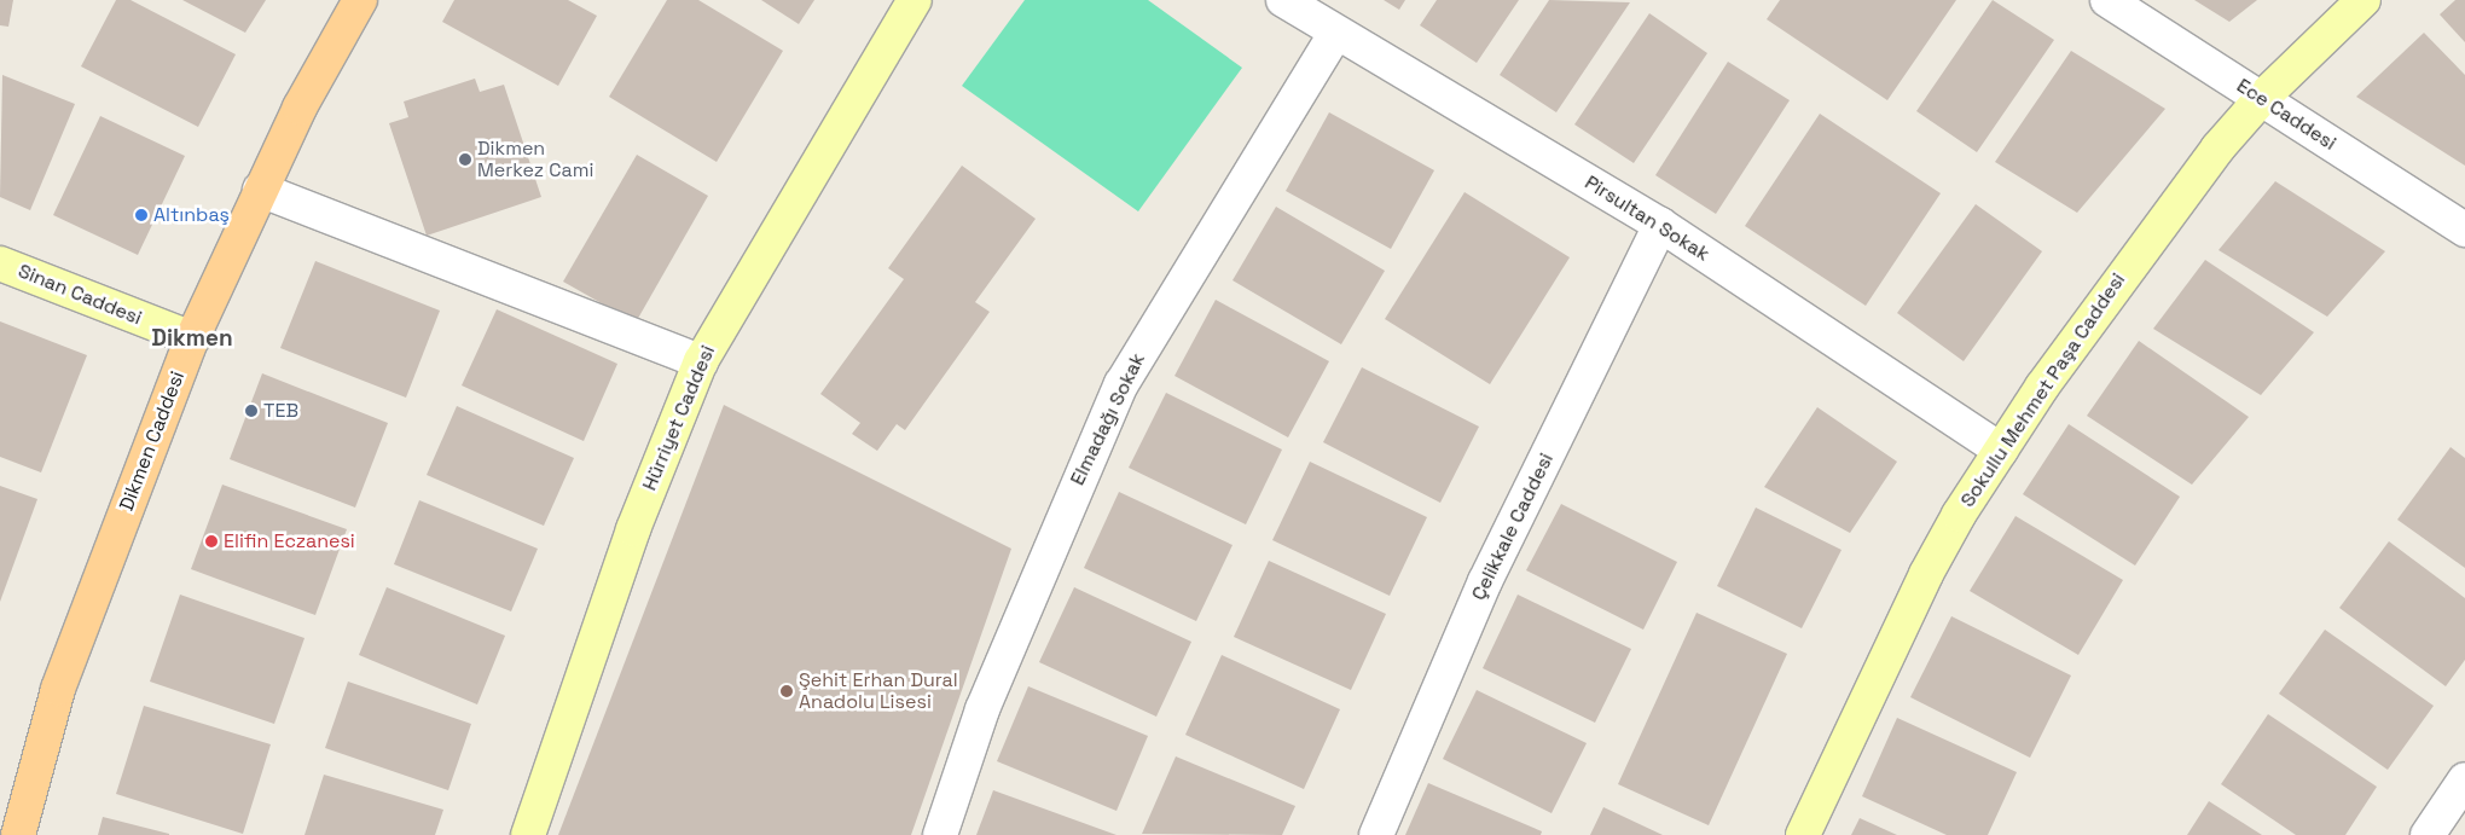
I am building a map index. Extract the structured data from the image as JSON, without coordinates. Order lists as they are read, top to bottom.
{
  "streets": {
    "main road": [
      "Sinan Caddesi",
      "Sokullu Mehmet Paşa Caddesi",
      "Hürriyet Caddesi",
      "Dikmen Caddesi"
    ],
    "street": [
      "Ece Caddesi",
      "Pirsultan Sokak",
      "Elmadağı Sokak",
      "Çelikkale Caddesi"
    ]
  },
  "crossings": [
    ["Ece Caddesi", "Sokullu Mehmet Paşa Caddesi"],
    ["Pirsultan Sokak", "Sokullu Mehmet Paşa Caddesi"],
    ["Pirsultan Sokak", "Elmadağı Sokak"],
    ["Pirsultan Sokak", "Çelikkale Caddesi"],
    ["Sinan Caddesi", "Dikmen Caddesi"]
  ],
  "districts": ["Dikmen"],
  "places": [
    "Dikmen Merkez Cami",
    "Altınbaş",
    "TEB",
    "Elifin Eczanesi",
    "Şehit Erhan Dural Anadolu Lisesi"
  ]
}
